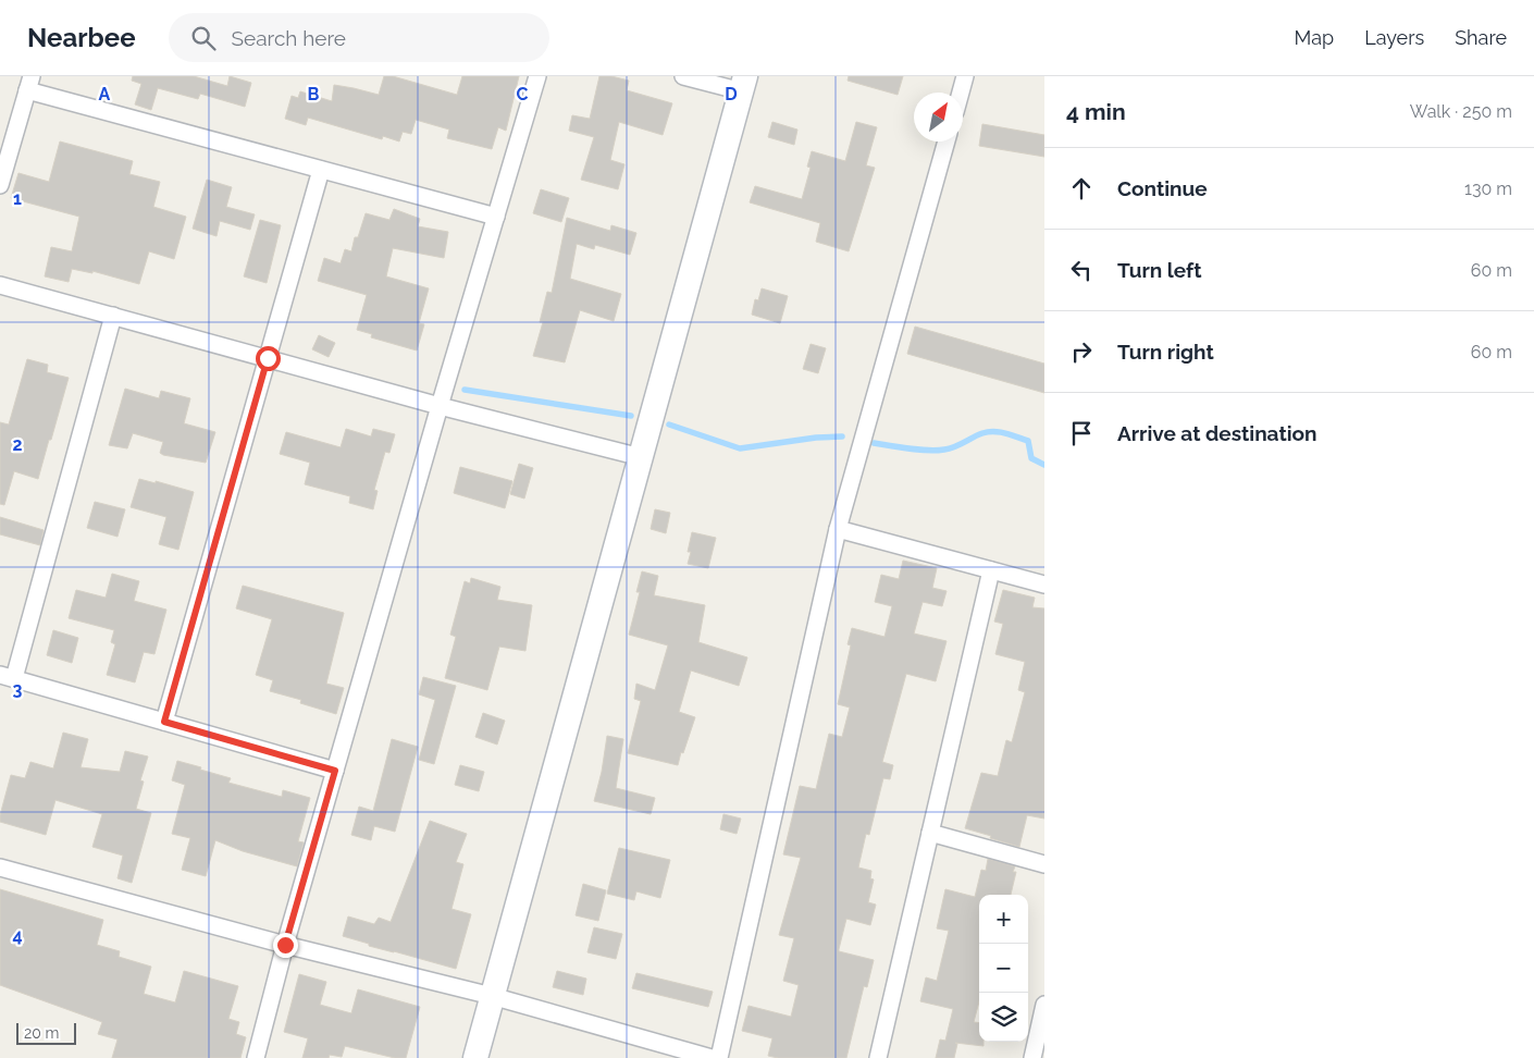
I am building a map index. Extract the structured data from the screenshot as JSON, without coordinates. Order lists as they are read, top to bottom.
{
  "scale_bar": "20 m",
  "north": "top right",
  "page": {
    "header": "Nearbee",
    "search": "Search here",
    "nav": ["Map", "Layers", "Share"],
    "heading": ["4 min", "Walk · 250 m"],
    "list": [
      ["Continue", "130 m"],
      ["Turn left", "60 m"],
      ["Turn right", "60 m"],
      "Arrive at destination"
    ],
    "map_buttons": ["+", "−"],
    "scale": "20 m"
  },
  "grid": {
    "columns": [
      "A",
      "B",
      "C",
      "D"
    ],
    "rows": [
      "1",
      "2",
      "3",
      "4"
    ]
  }
}
